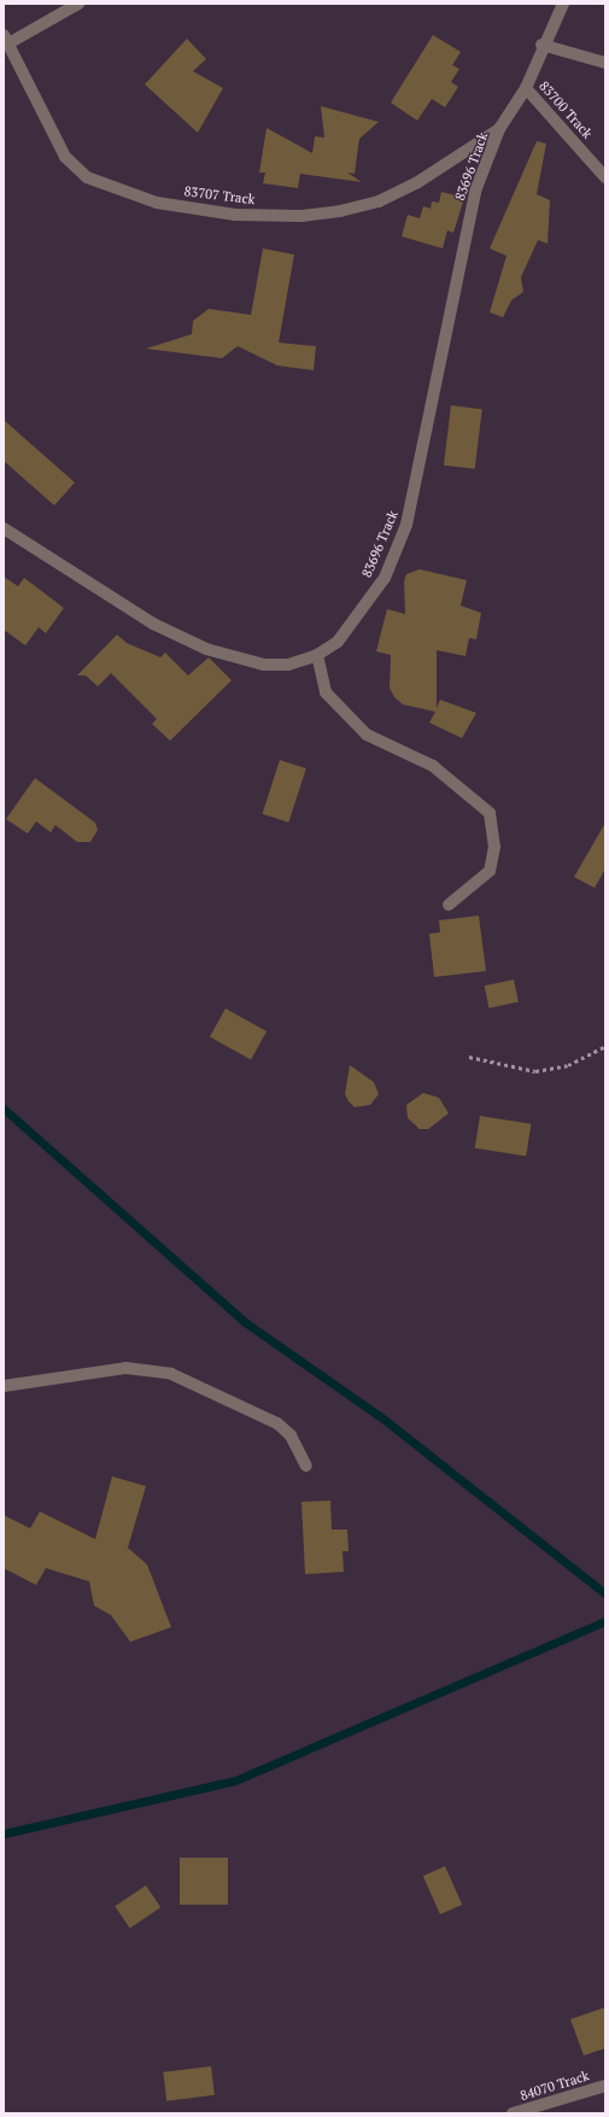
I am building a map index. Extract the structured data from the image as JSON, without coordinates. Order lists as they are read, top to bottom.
{
  "streets": {
    "street": [
      "83700 Track",
      "83696 Track",
      "83707 Track",
      "84070 Track"
    ]
  },
  "crossings": [
    ["83700 Track", "83696 Track"],
    ["83696 Track", "83707 Track"]
  ]
}
